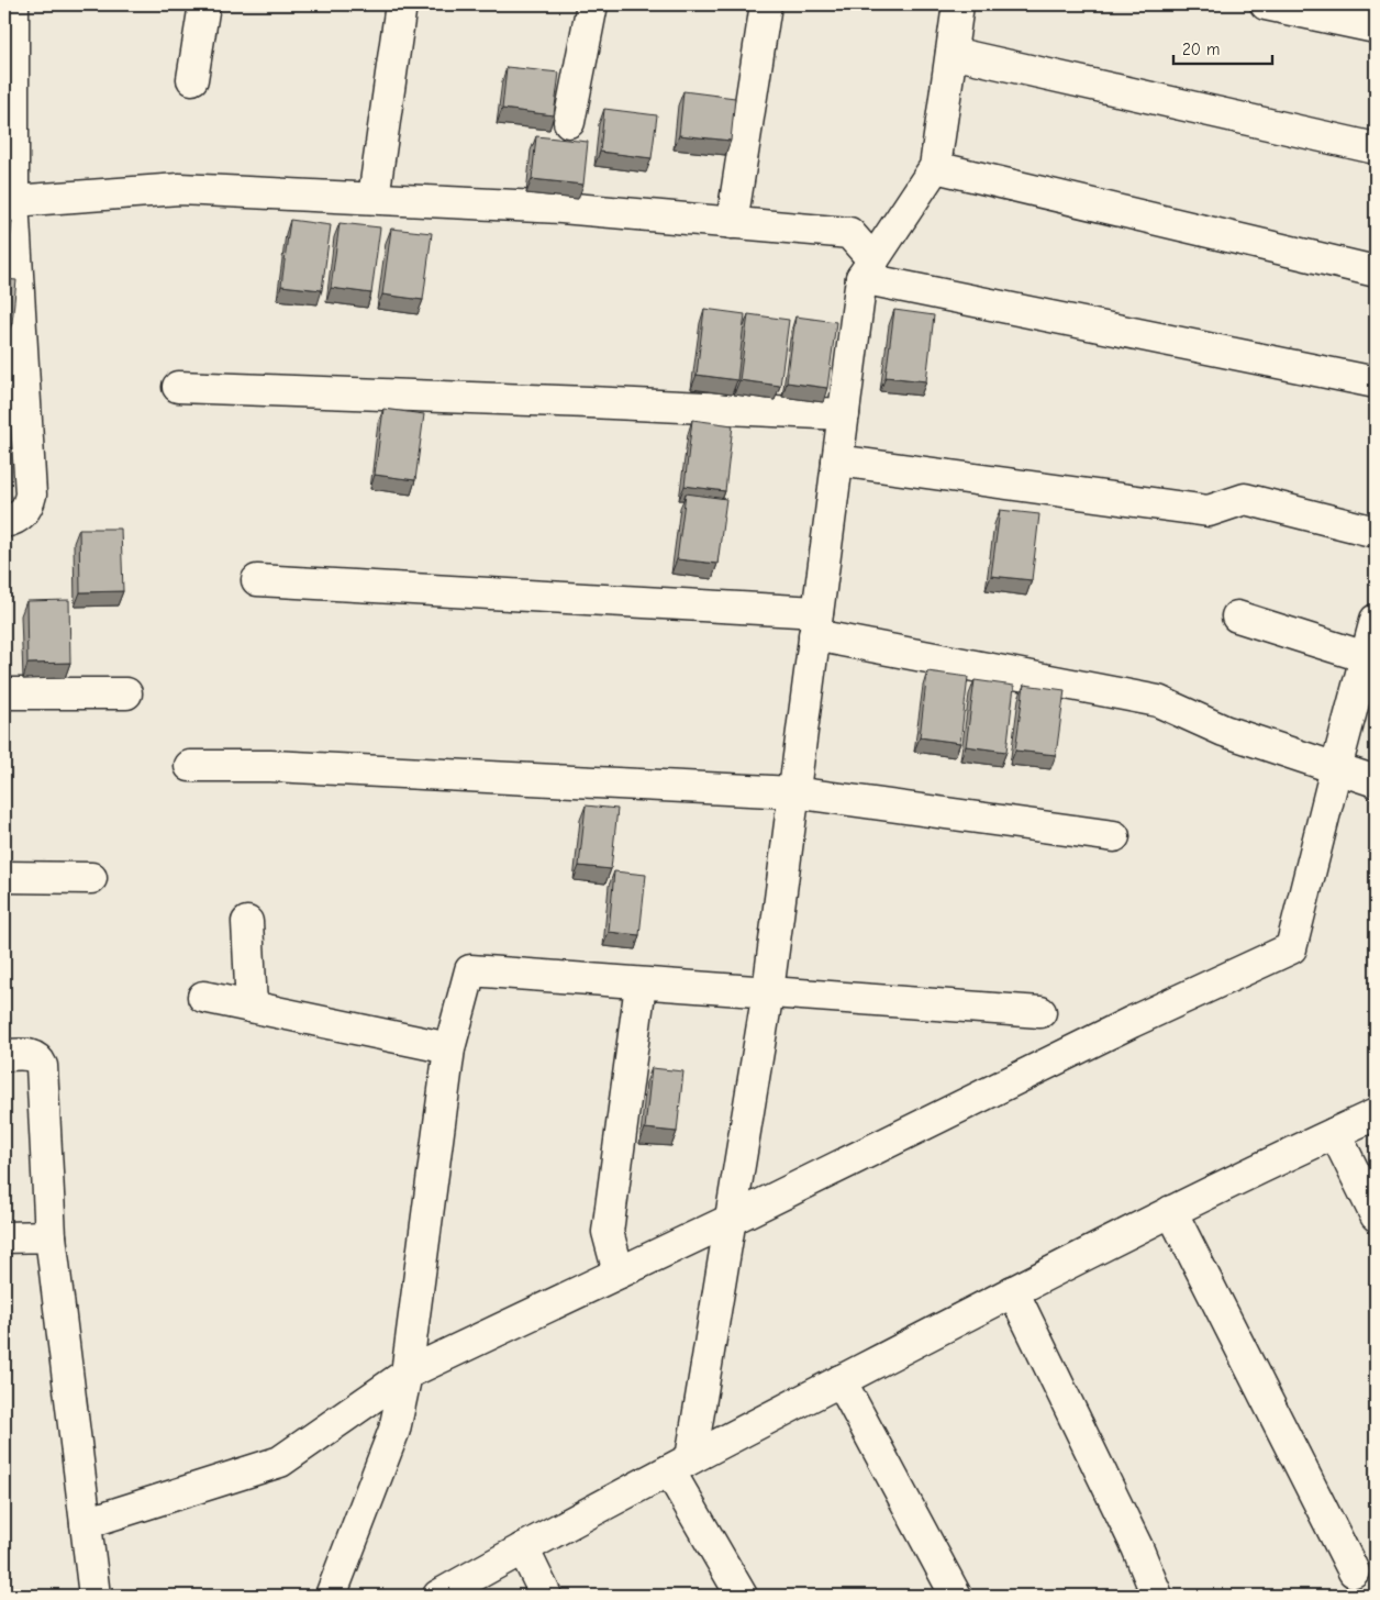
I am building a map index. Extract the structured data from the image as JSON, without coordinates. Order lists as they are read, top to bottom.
{
  "scale_bar": "20 m"
}
